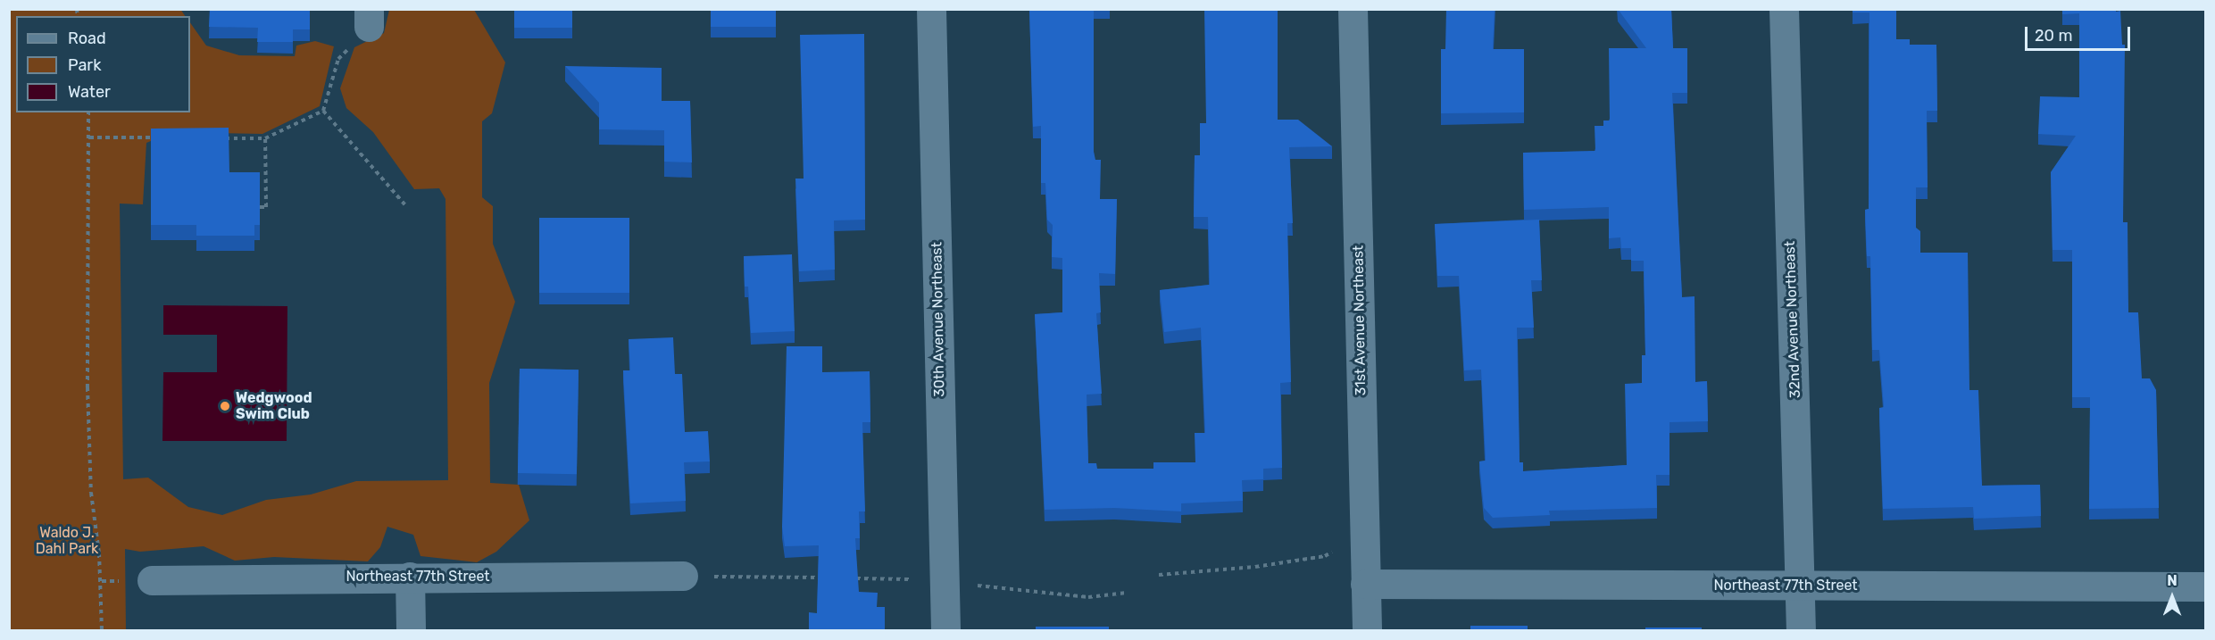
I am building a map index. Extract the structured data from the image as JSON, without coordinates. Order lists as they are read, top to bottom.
{
  "streets": {
    "street": [
      "30th Avenue Northeast",
      "32nd Avenue Northeast",
      "31st Avenue Northeast",
      "Northeast 77th Street"
    ]
  },
  "crossings": [
    ["32nd Avenue Northeast", "Northeast 77th Street"],
    ["31st Avenue Northeast", "Northeast 77th Street"]
  ],
  "parks": ["Waldo J. Dahl Park"],
  "places": ["Wedgwood Swim Club"],
  "legend": ["Road", "Park", "Water"],
  "scale_bar": "20 m",
  "north": "top"
}
